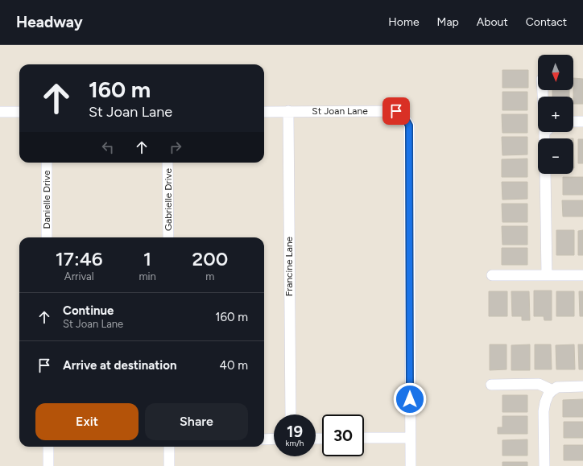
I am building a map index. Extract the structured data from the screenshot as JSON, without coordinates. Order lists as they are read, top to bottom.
{
  "streets": {
    "street": [
      "St Joan Lane",
      "Danielle Drive",
      "Gabrielle Drive",
      "Francine Lane"
    ]
  },
  "crossings": [
    ["St Joan Lane", "Francine Lane"]
  ],
  "north": "bottom",
  "page": {
    "header": "Headway",
    "nav": [
      "Home",
      "Map",
      "About",
      "Contact"
    ],
    "map_buttons": ["+", "−"],
    "turn": ["160 m", "St Joan Lane"],
    "eta": [
      "17:46",
      "Arrival",
      "1",
      "min",
      "200",
      "m"
    ],
    "list": [
      {
        "name": "Continue",
        "note": "St Joan Lane",
        "value": "160 m"
      },
      {
        "name": "Arrive at destination",
        "value": "40 m"
      }
    ],
    "buttons": ["Exit", "Share"],
    "speed": "19 km/h",
    "limit": "30"
  }
}
